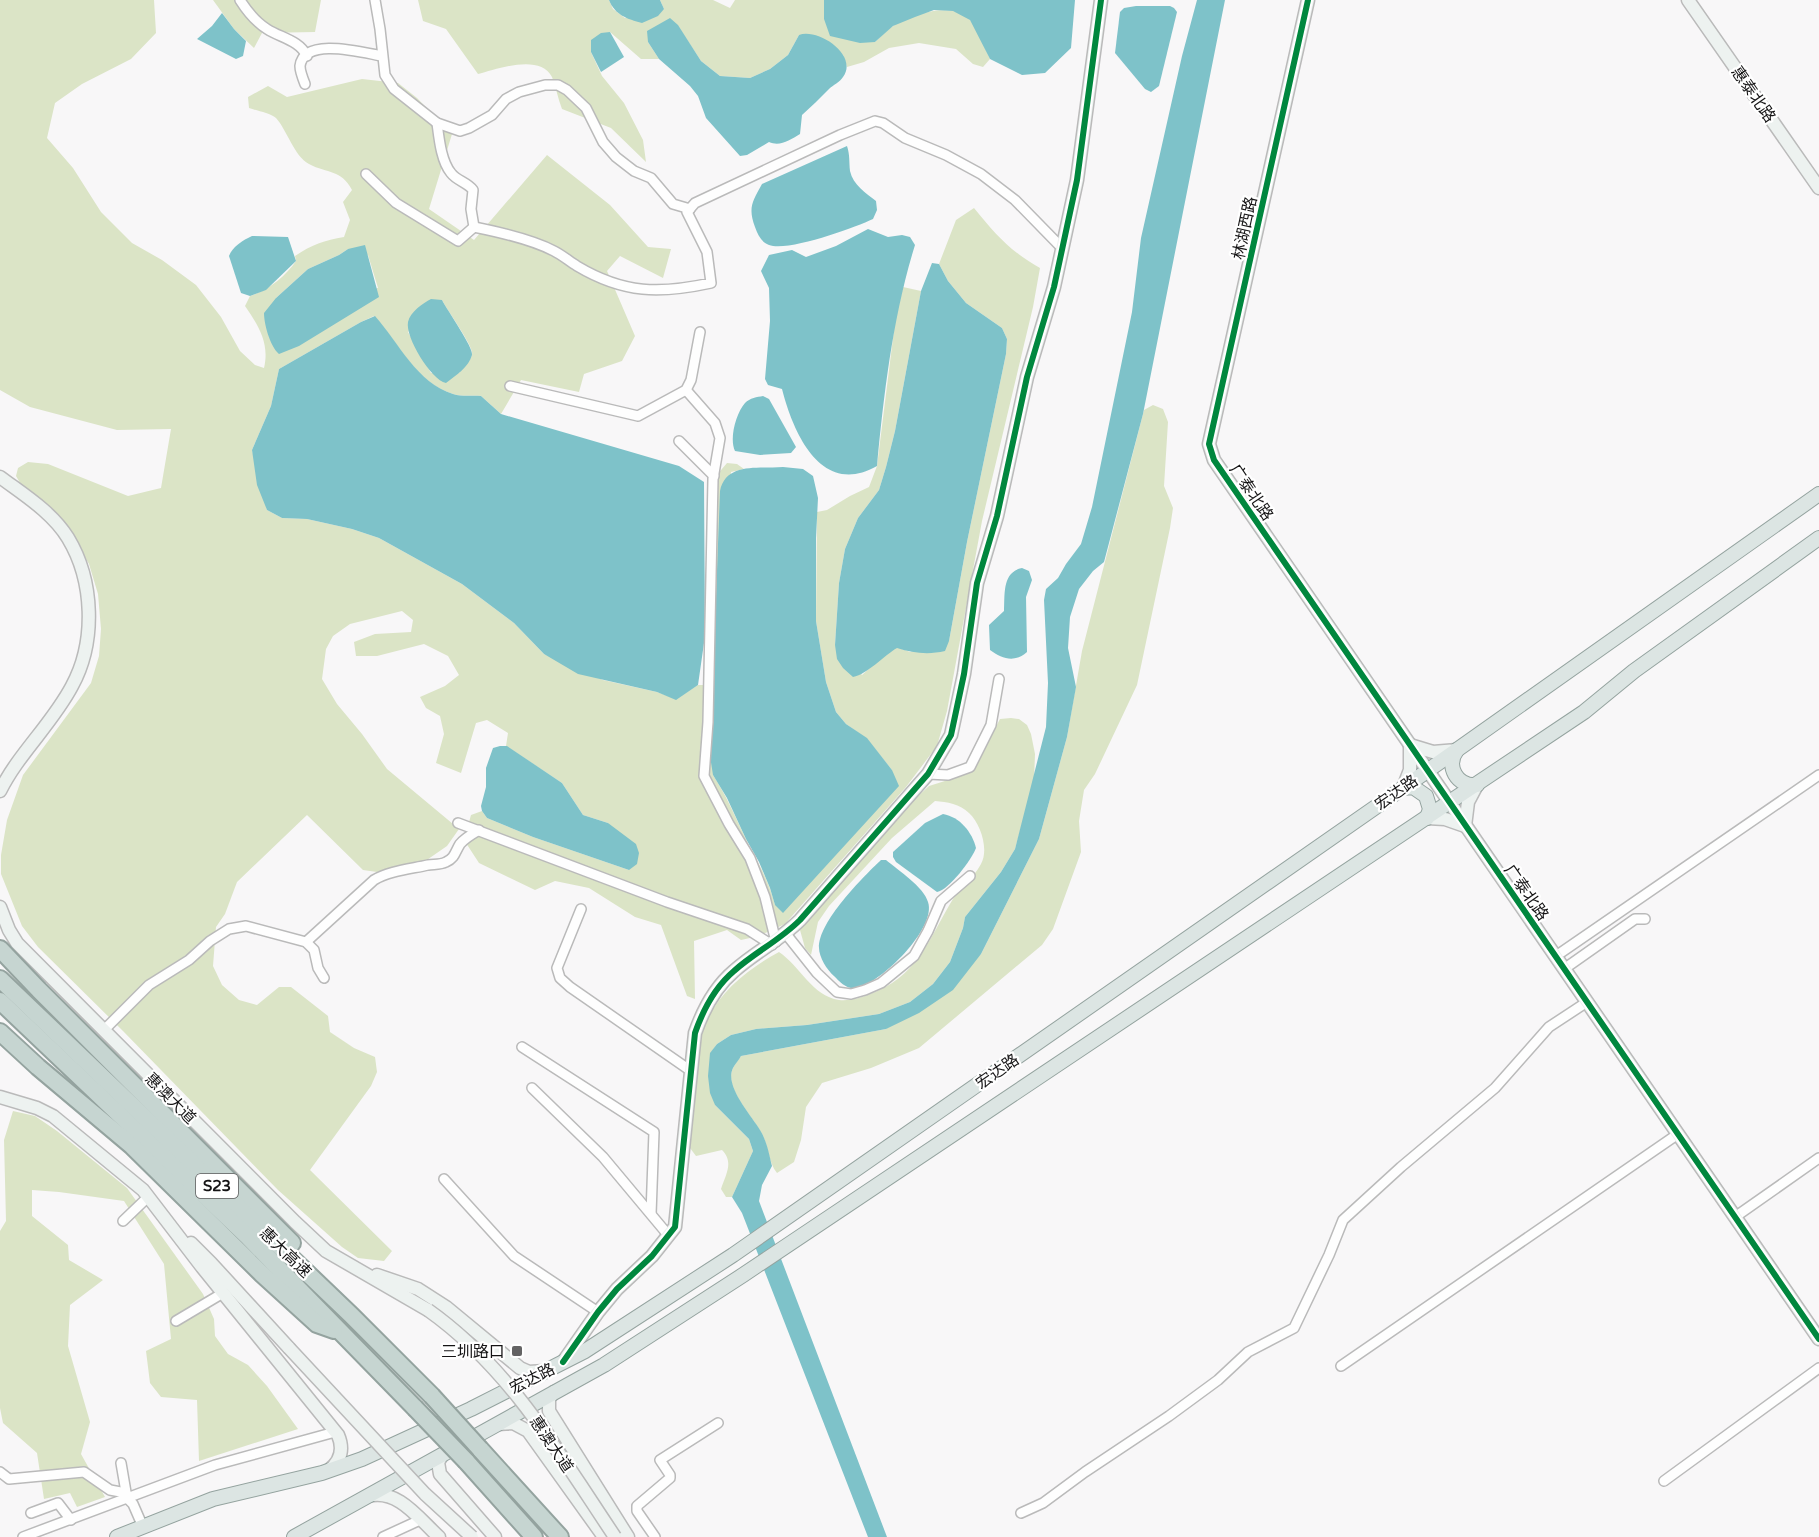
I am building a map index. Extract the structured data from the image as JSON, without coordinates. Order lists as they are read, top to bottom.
{
  "streets": {
    "highway": ["S23", "惠大高速"],
    "main road": ["宏达路"],
    "street": [
      "惠泰北路",
      "林湖西路",
      "广泰北路",
      "惠澳大道"
    ]
  },
  "crossings": [
    ["林湖西路", "广泰北路"],
    ["广泰北路", "宏达路"]
  ],
  "places": {
    "transit": ["三圳路口"]
  }
}
